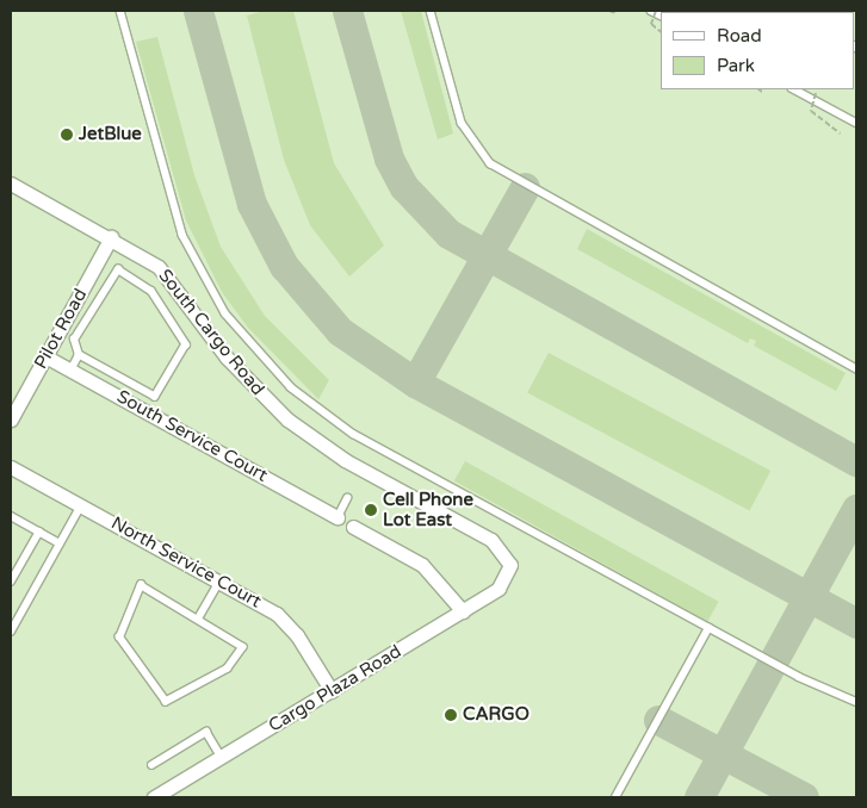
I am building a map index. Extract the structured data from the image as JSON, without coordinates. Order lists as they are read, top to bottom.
{
  "streets": {
    "street": [
      "Pilot Road",
      "South Cargo Road",
      "South Service Court",
      "North Service Court",
      "Cargo Plaza Road"
    ]
  },
  "crossings": [
    ["Pilot Road", "South Cargo Road"],
    ["Pilot Road", "South Service Court"],
    ["South Cargo Road", "Cargo Plaza Road"],
    ["North Service Court", "Cargo Plaza Road"]
  ],
  "places": ["JetBlue", "Cell Phone Lot East", "CARGO"],
  "legend": ["Road", "Park"]
}
